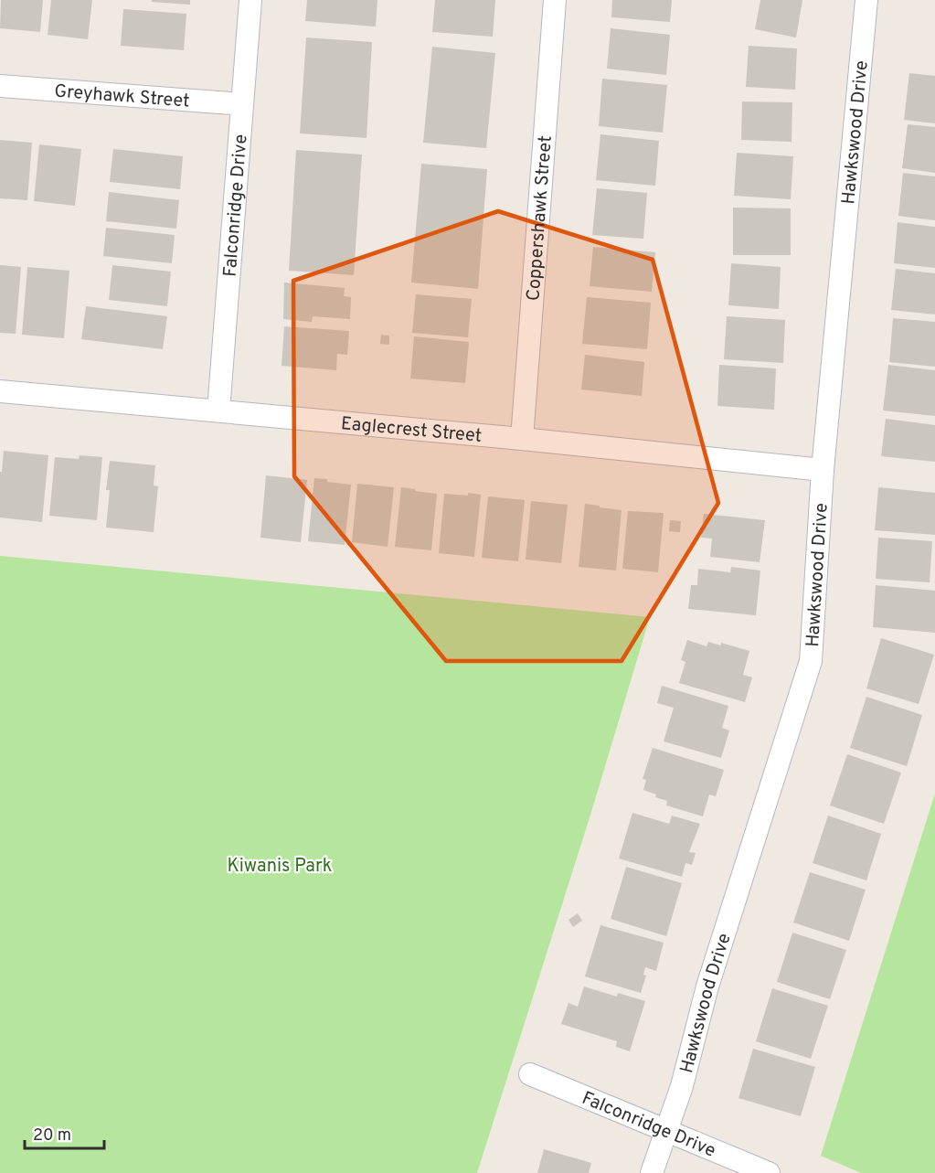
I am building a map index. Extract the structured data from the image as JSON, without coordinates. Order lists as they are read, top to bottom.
{
  "streets": {
    "street": [
      "Greyhawk Street",
      "Hawkswood Drive",
      "Falconridge Drive",
      "Coppershawk Street",
      "Eaglecrest Street"
    ]
  },
  "crossings": [
    ["Greyhawk Street", "Falconridge Drive"],
    ["Hawkswood Drive", "Falconridge Drive"],
    ["Hawkswood Drive", "Eaglecrest Street"],
    ["Falconridge Drive", "Eaglecrest Street"],
    ["Coppershawk Street", "Eaglecrest Street"]
  ],
  "parks": ["Kiwanis Park"],
  "scale_bar": "20 m"
}
